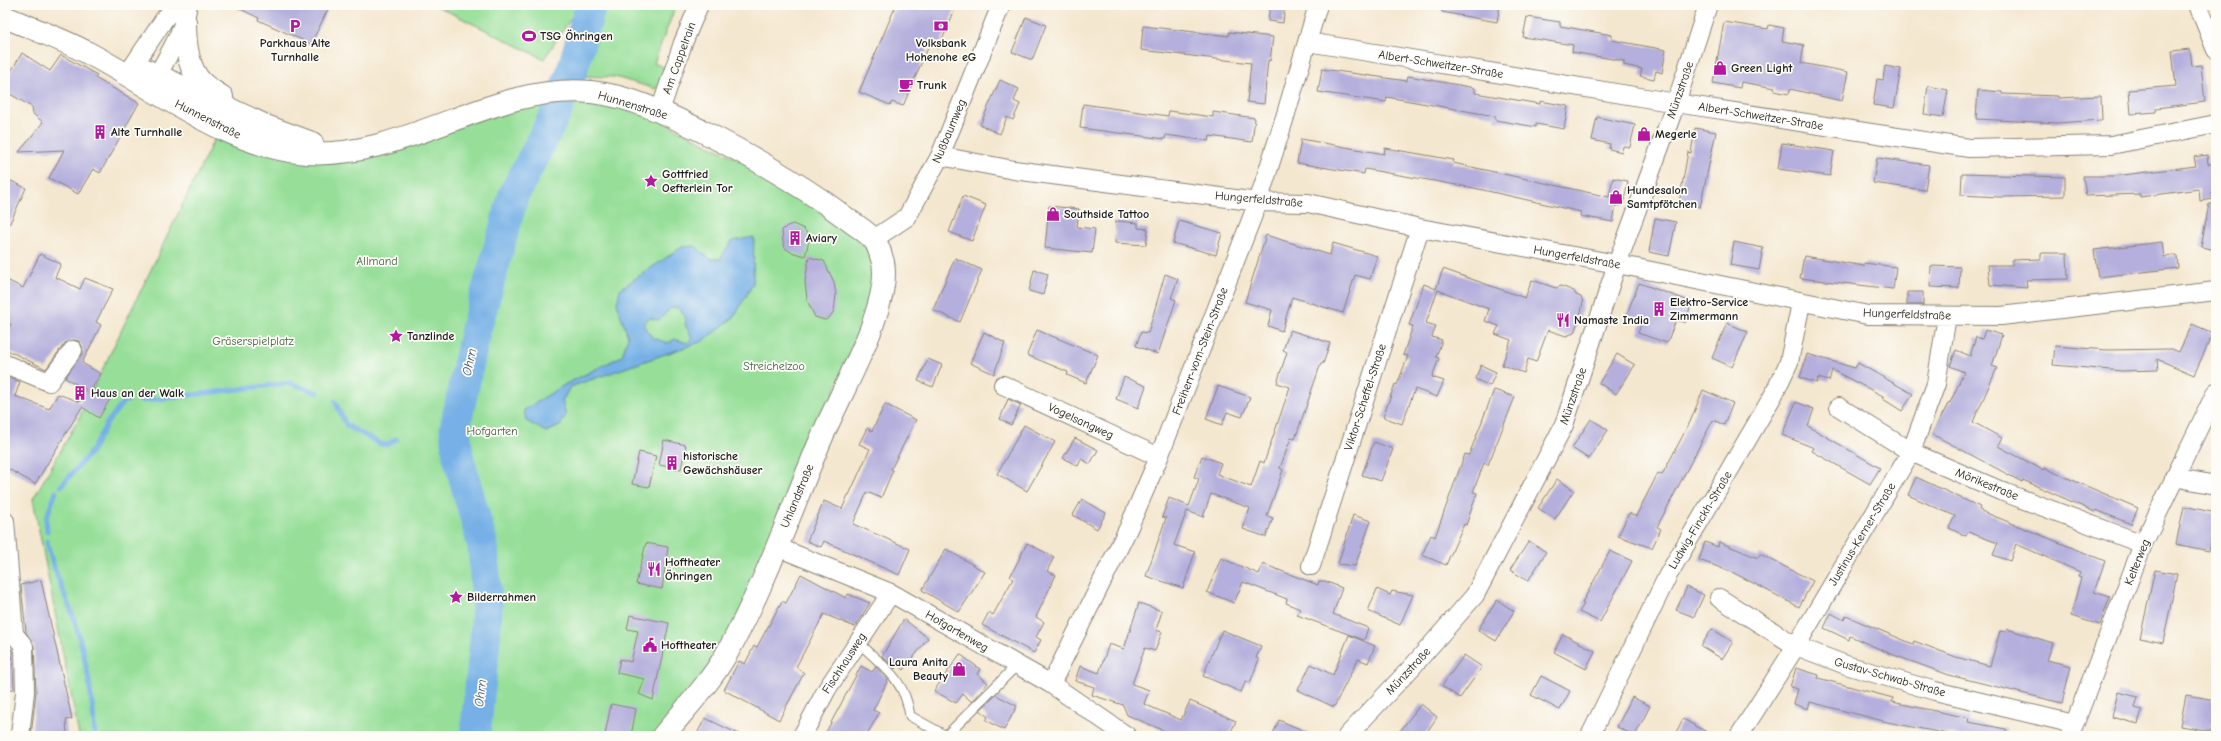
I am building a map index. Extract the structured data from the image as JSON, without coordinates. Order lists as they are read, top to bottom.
{
  "streets": {
    "main road": ["Hunnenstraße", "Uhlandstraße"],
    "street": [
      "Am Cappelrain",
      "Albert-Schweitzer-Straße",
      "Münzstraße",
      "Nußbaumweg",
      "Hungerfeldstraße",
      "Freiherr-vom-Stein-Straße",
      "Viktor-Scheffel-Straße",
      "Vogelsangweg",
      "Mörikestraße",
      "Ludwig-Finckh-Straße",
      "Justinus-Kerner-Straße",
      "Kelterweg",
      "Hofgartenweg",
      "Fischhausweg",
      "Gustav-Schwab-Straße"
    ]
  },
  "crossings": [
    ["Am Cappelrain", "Hunnenstraße"],
    ["Albert-Schweitzer-Straße", "Münzstraße"],
    ["Albert-Schweitzer-Straße", "Freiherr-vom-Stein-Straße"],
    ["Münzstraße", "Hungerfeldstraße"],
    ["Hunnenstraße", "Nußbaumweg"],
    ["Hunnenstraße", "Uhlandstraße"],
    ["Nußbaumweg", "Hungerfeldstraße"],
    ["Nußbaumweg", "Uhlandstraße"],
    ["Hungerfeldstraße", "Freiherr-vom-Stein-Straße"],
    ["Hungerfeldstraße", "Viktor-Scheffel-Straße"],
    ["Hungerfeldstraße", "Ludwig-Finckh-Straße"],
    ["Hungerfeldstraße", "Justinus-Kerner-Straße"],
    ["Freiherr-vom-Stein-Straße", "Vogelsangweg"],
    ["Freiherr-vom-Stein-Straße", "Hofgartenweg"],
    ["Mörikestraße", "Justinus-Kerner-Straße"],
    ["Mörikestraße", "Kelterweg"],
    ["Uhlandstraße", "Hofgartenweg"],
    ["Justinus-Kerner-Straße", "Gustav-Schwab-Straße"],
    ["Kelterweg", "Gustav-Schwab-Straße"],
    ["Hofgartenweg", "Fischhausweg"]
  ],
  "water": ["Ohrn"],
  "parks": [
    "Allmand",
    "Gräserspielplatz",
    "Streichelzoo",
    "Hofgarten"
  ],
  "places": {
    "parking": ["Parkhaus Alte Turnhalle"],
    "bank": ["Volksbank Hohenohe eG"],
    "sports": ["TSG Öhringen"],
    "shop": [
      "Green Light",
      "Megerle",
      "Hundesalon Samtpfötchen",
      "Southside Tattoo",
      "Laura Anita Beauty"
    ],
    "cafe": ["Trunk"],
    "building": [
      "Alte Turnhalle",
      "Aviary",
      "Elektro-Service Zimmermann",
      "Haus an der Walk",
      "historische Gewächshäuser"
    ],
    "place": ["Gottfried Oefterlein Tor", "Tanzlinde", "Bilderrahmen"],
    "restaurant": ["Namaste India", "Hoftheater Öhringen"],
    "public building": ["Hoftheater"]
  }
}
